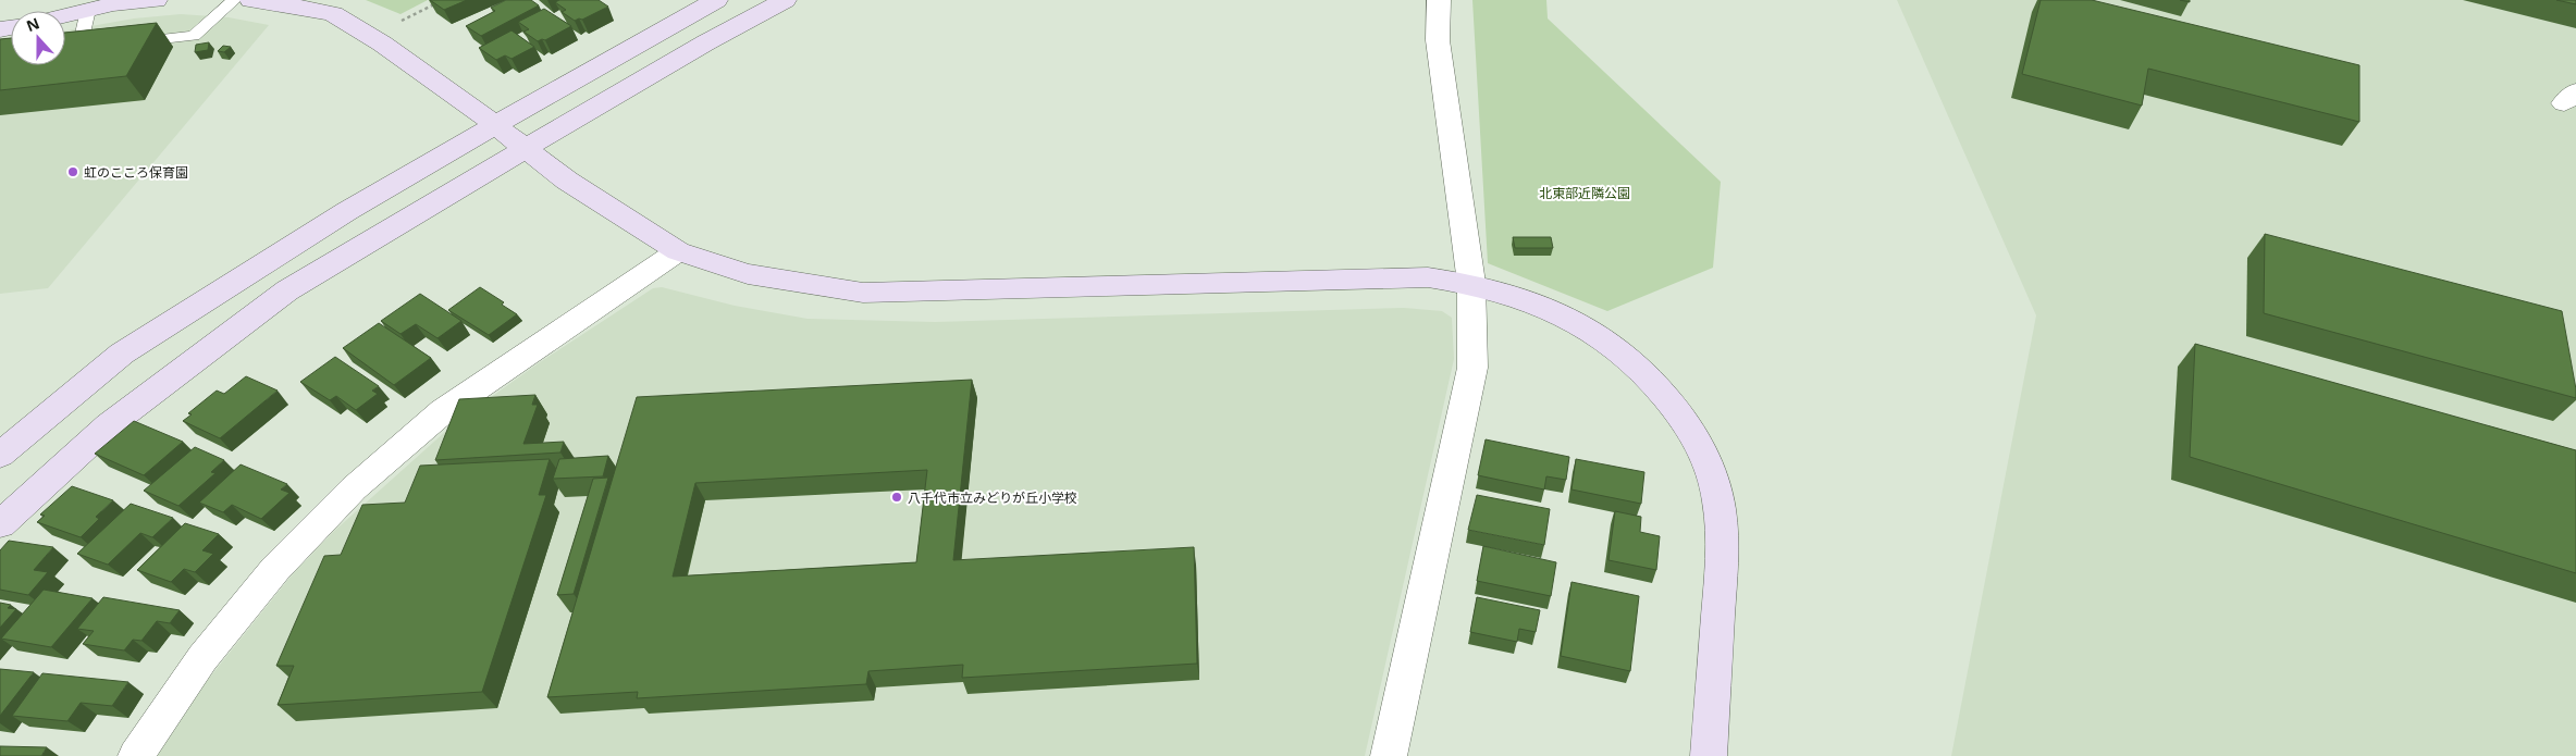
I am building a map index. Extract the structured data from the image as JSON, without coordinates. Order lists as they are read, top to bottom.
{
  "parks": ["北東部近隣公園"],
  "places": ["虹のこころ保育園", "八千代市立みどりが丘小学校"],
  "north": "top"
}
